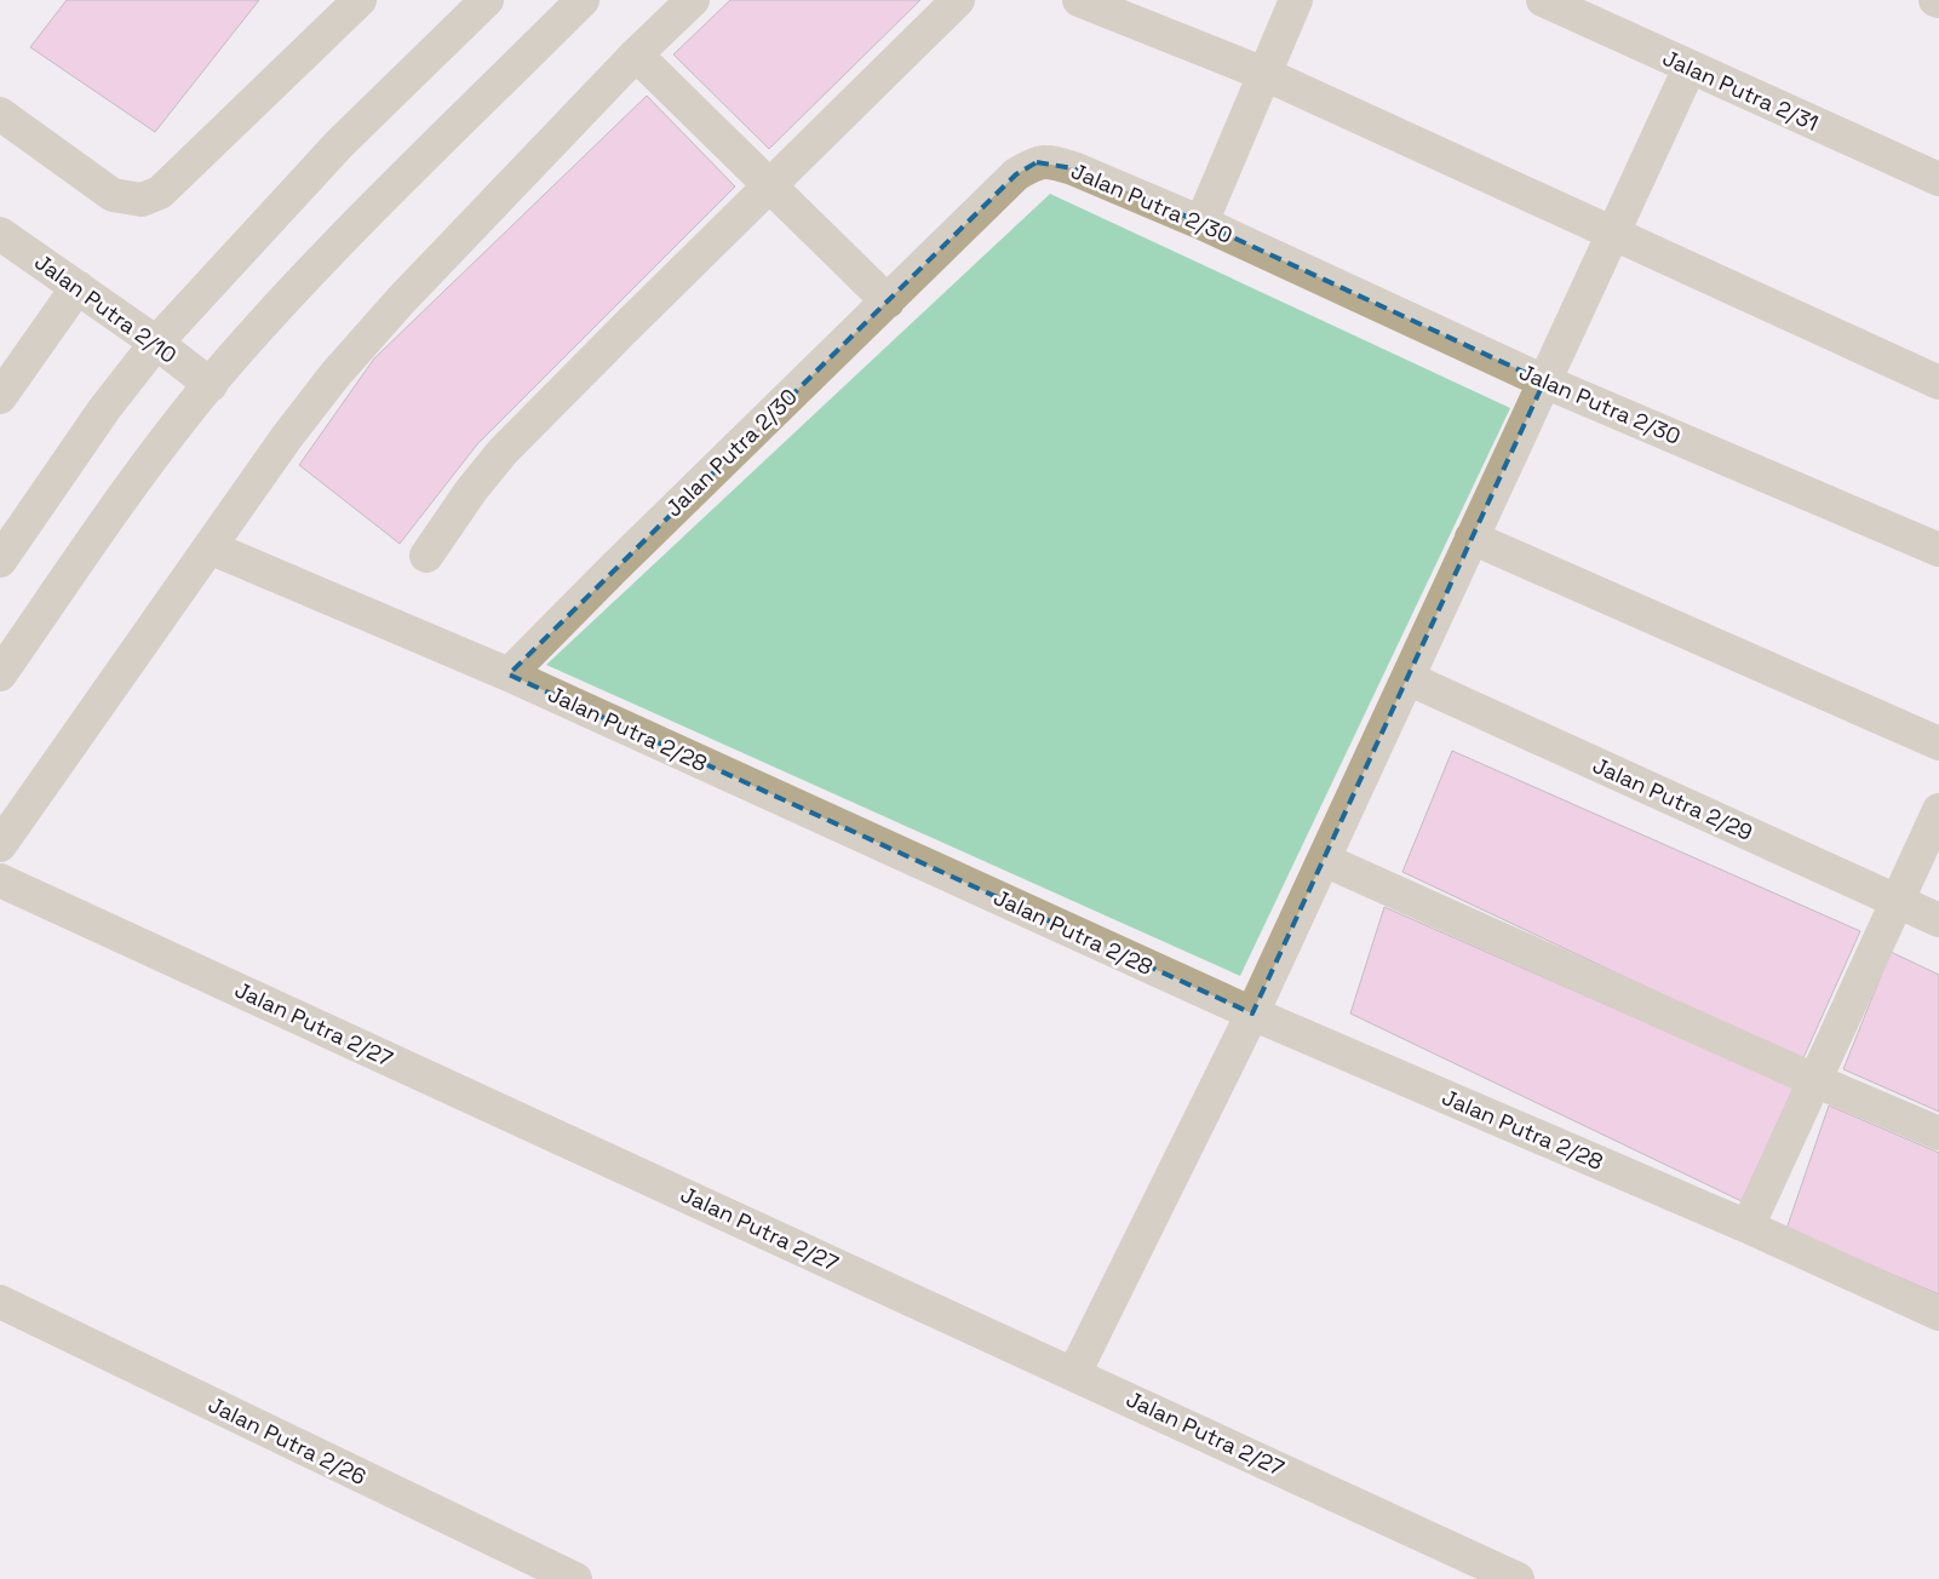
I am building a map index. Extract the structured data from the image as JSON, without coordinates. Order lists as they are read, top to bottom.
{
  "streets": {
    "street": [
      "Jalan Putra 2/31",
      "Jalan Putra 2/30",
      "Jalan Putra 2/10",
      "Jalan Putra 2/28",
      "Jalan Putra 2/29",
      "Jalan Putra 2/27",
      "Jalan Putra 2/26"
    ]
  },
  "crossings": [
    ["Jalan Putra 2/30", "Jalan Putra 2/28"]
  ]
}
